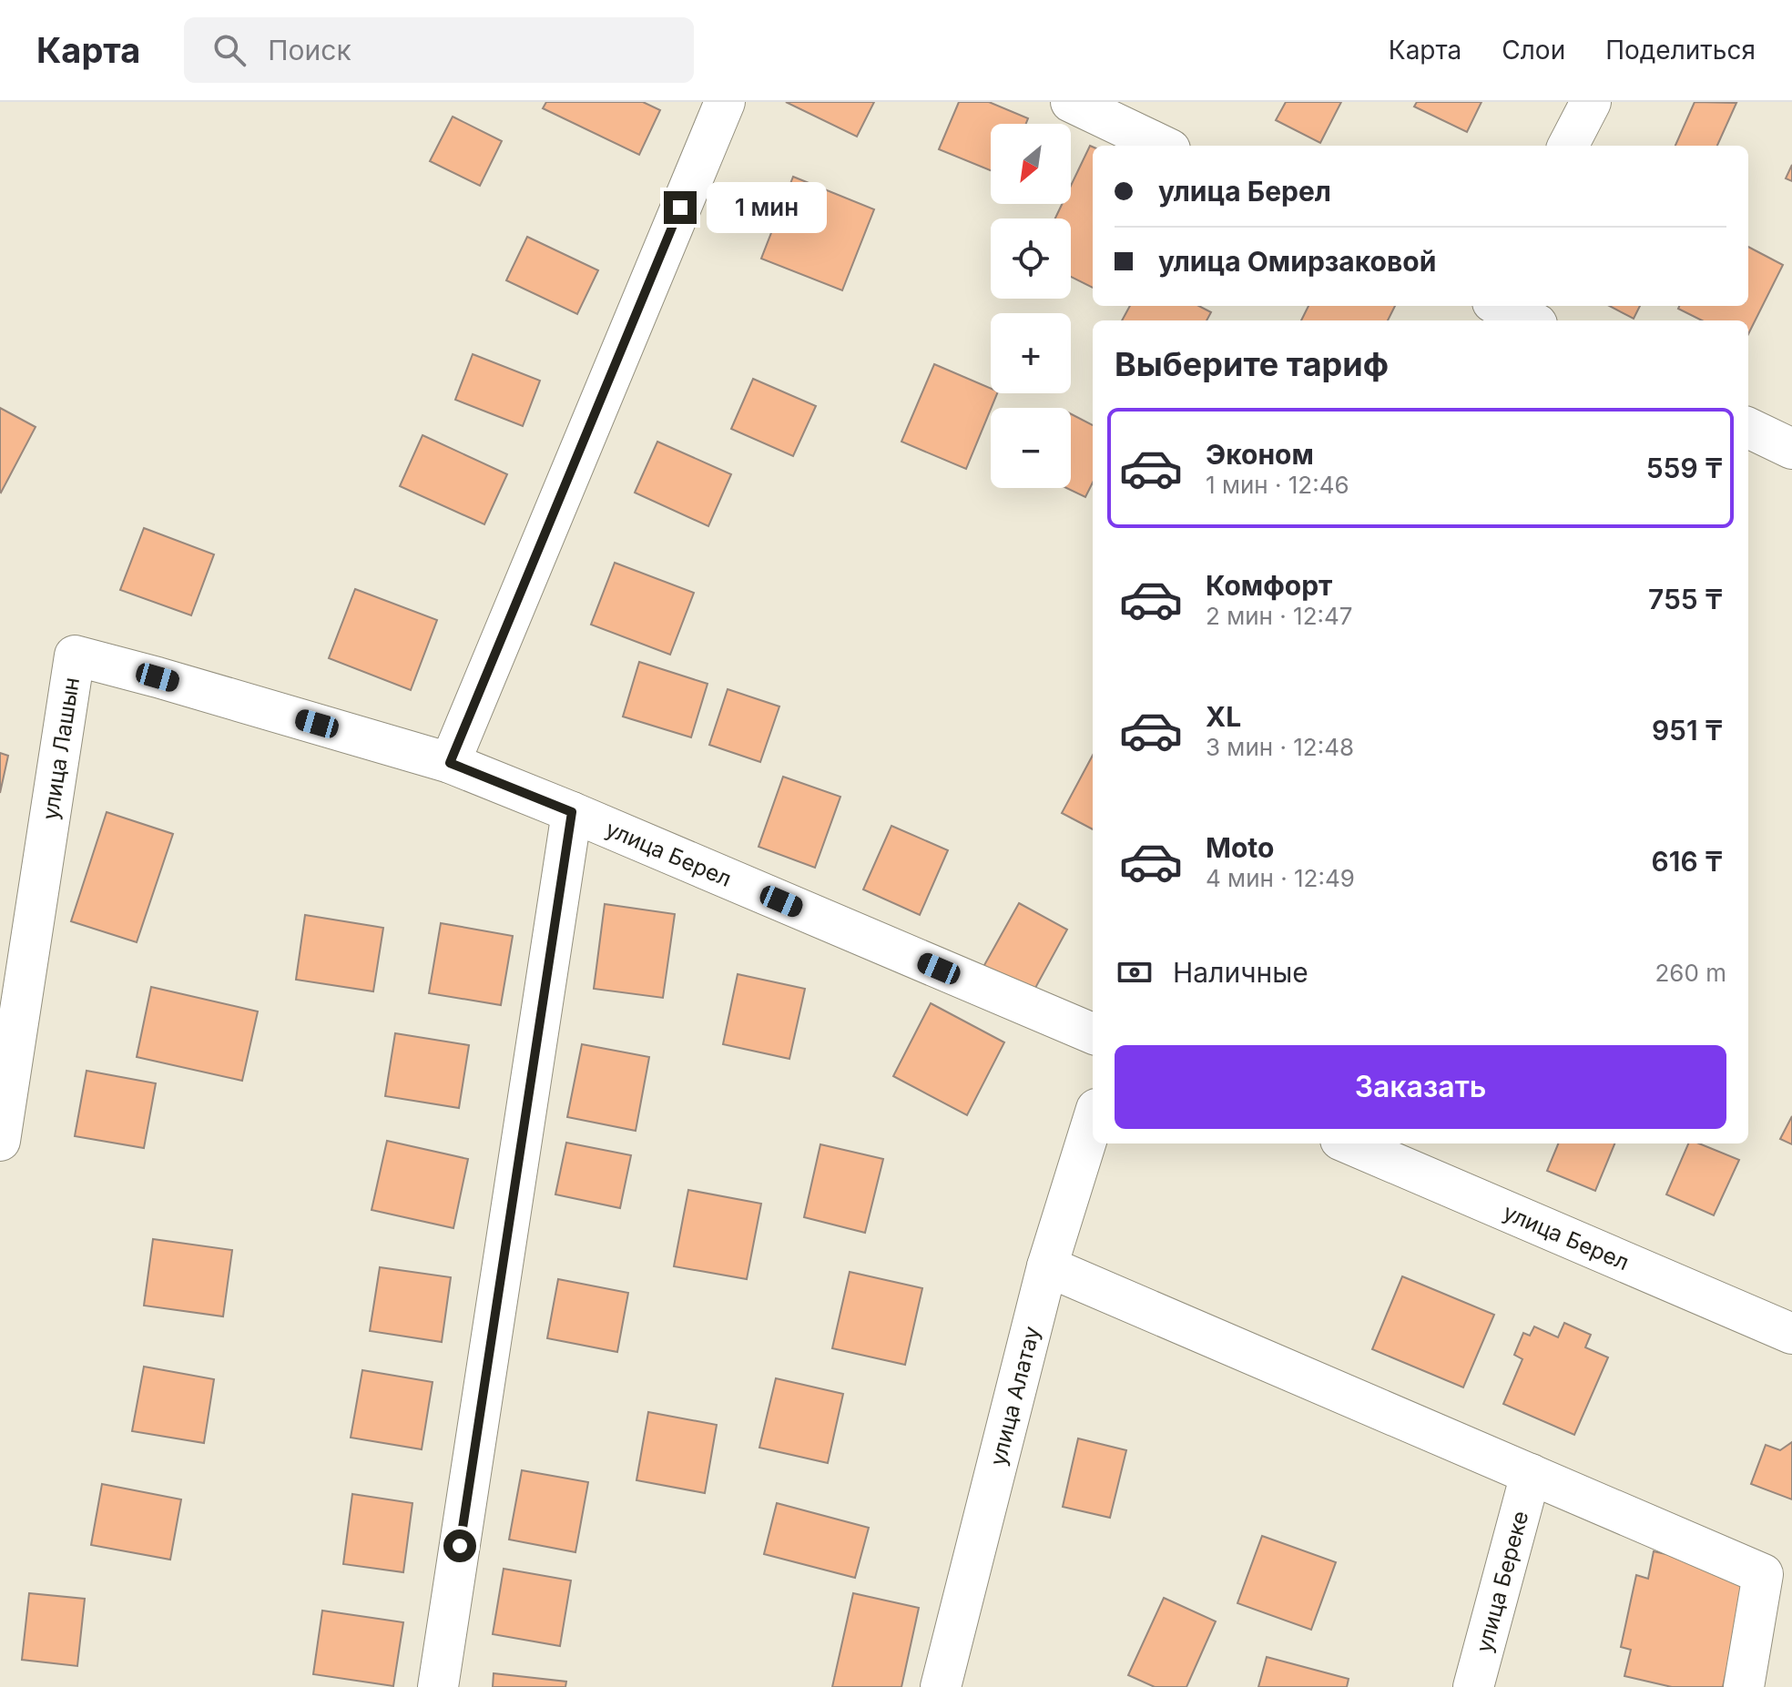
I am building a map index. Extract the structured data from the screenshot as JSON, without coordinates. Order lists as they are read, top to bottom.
{
  "streets": {
    "street": [
      "улица Лашын",
      "улица Берел",
      "улица Алатау",
      "улица Береке"
    ]
  },
  "crossings": [
    ["улица Лашын", "улица Берел"]
  ],
  "north": "bottom left",
  "page": {
    "header": "Карта",
    "search": "Поиск",
    "nav": ["Карта", "Слои", "Поделиться"],
    "map_buttons": ["+", "−"],
    "banner": ["улица Берел", "улица Омирзаковой"],
    "bubble": "1 мин",
    "heading": "Выберите тариф",
    "list": [
      {
        "name": "Эконом",
        "note": "1 мин · 12:46",
        "value": "559 ₸"
      },
      {
        "name": "Комфорт",
        "note": "2 мин · 12:47",
        "value": "755 ₸"
      },
      {
        "name": "XL",
        "note": "3 мин · 12:48",
        "value": "951 ₸"
      },
      {
        "name": "Moto",
        "note": "4 мин · 12:49",
        "value": "616 ₸"
      }
    ],
    "pay": ["Наличные", "260 m"],
    "buttons": "Заказать"
  }
}
